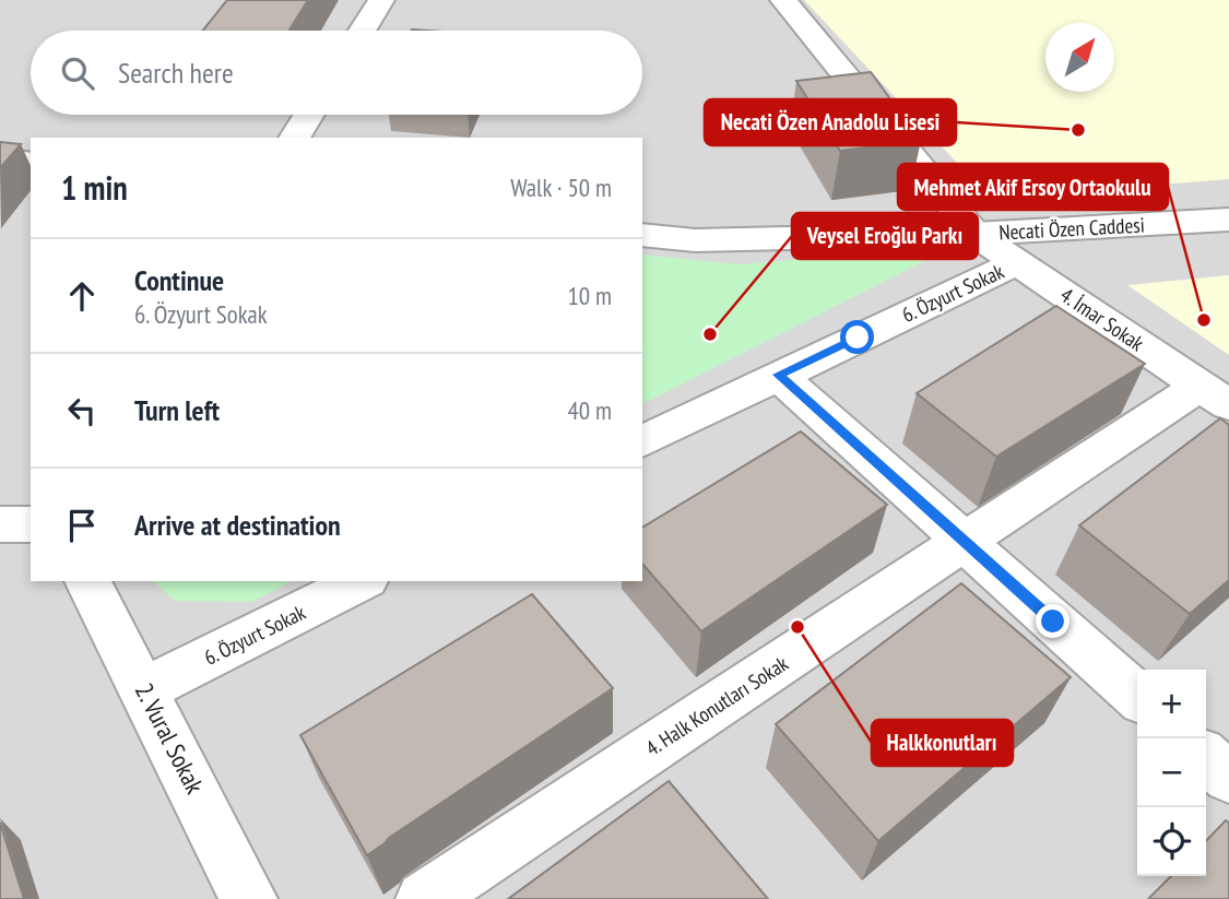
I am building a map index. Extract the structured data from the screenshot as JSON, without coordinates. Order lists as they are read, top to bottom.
{
  "streets": {
    "street": [
      "Necati Özen Caddesi",
      "6. Özyurt Sokak",
      "4. İmar Sokak",
      "4. Halk Konutları Sokak",
      "2. Vural Sokak"
    ]
  },
  "crossings": [
    ["Necati Özen Caddesi", "4. İmar Sokak"],
    ["6. Özyurt Sokak", "4. İmar Sokak"],
    ["6. Özyurt Sokak", "2. Vural Sokak"],
    ["4. İmar Sokak", "4. Halk Konutları Sokak"]
  ],
  "places": [
    "Necati Özen Anadolu Lisesi",
    "Mehmet Akif Ersoy Ortaokulu",
    "Veysel Eroğlu Parkı",
    "Halkkonutları"
  ],
  "north": "top right",
  "page": {
    "search": "Search here",
    "heading": ["1 min", "Walk · 50 m"],
    "list": [
      ["Continue", "6. Özyurt Sokak", "10 m"],
      ["Turn left", "40 m"],
      "Arrive at destination"
    ],
    "map_buttons": ["+", "−"]
  }
}
